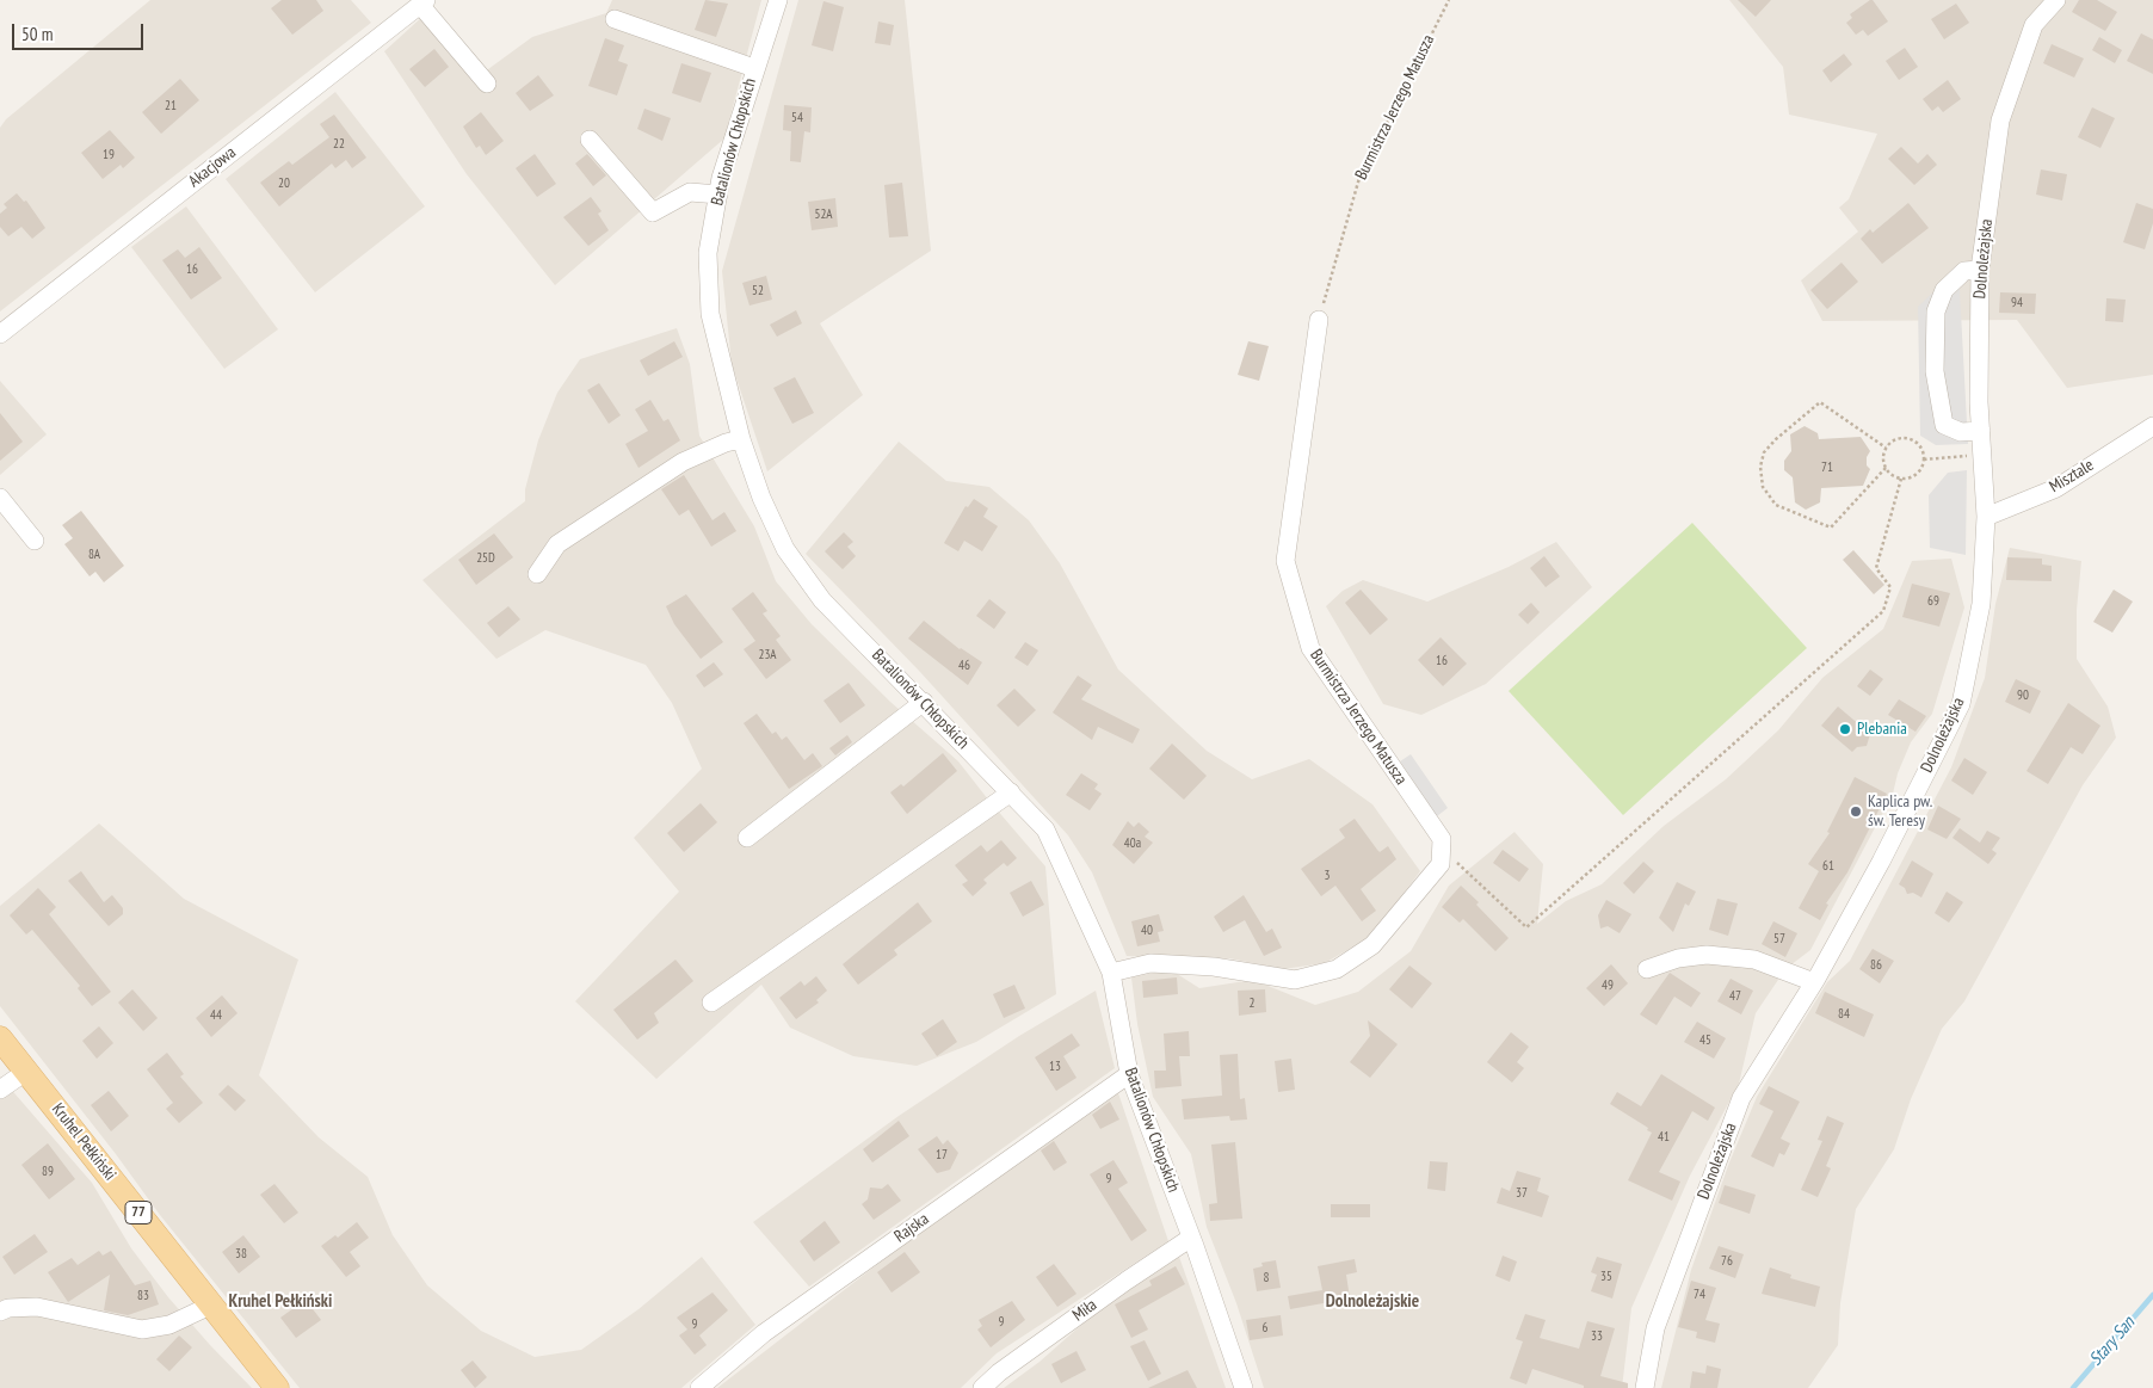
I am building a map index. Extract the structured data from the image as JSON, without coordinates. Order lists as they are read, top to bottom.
{
  "streets": {
    "main road": ["Kruhel Pełkiński", "77"],
    "street": [
      "Burmistrza Jerzego Matusza",
      "Batalionów Chłopskich",
      "Akacjowa",
      "Dolnoleżajska",
      "Misztale",
      "Rajska",
      "Miła"
    ]
  },
  "crossings": [
    ["Batalionów Chłopskich", "Rajska"],
    ["Batalionów Chłopskich", "Miła"],
    ["Dolnoleżajska", "Misztale"]
  ],
  "districts": ["Kruhel Pełkiński", "Dolnoleżajskie"],
  "water": ["Stary San"],
  "places": ["Plebania", "Kaplica pw. św. Teresy"],
  "house_numbers": [
    "21",
    "54",
    "22",
    "19",
    "20",
    "52A",
    "16",
    "52",
    "94",
    "71",
    "8A",
    "25D",
    "69",
    "23A",
    "16",
    "46",
    "90",
    "40a",
    "61",
    "3",
    "40",
    "57",
    "86",
    "49",
    "47",
    "2",
    "84",
    "44",
    "45",
    "13",
    "41",
    "17",
    "89",
    "9",
    "37",
    "38",
    "76",
    "35",
    "8",
    "74",
    "83",
    "9",
    "9",
    "6",
    "33"
  ],
  "scale_bar": "50 m"
}
